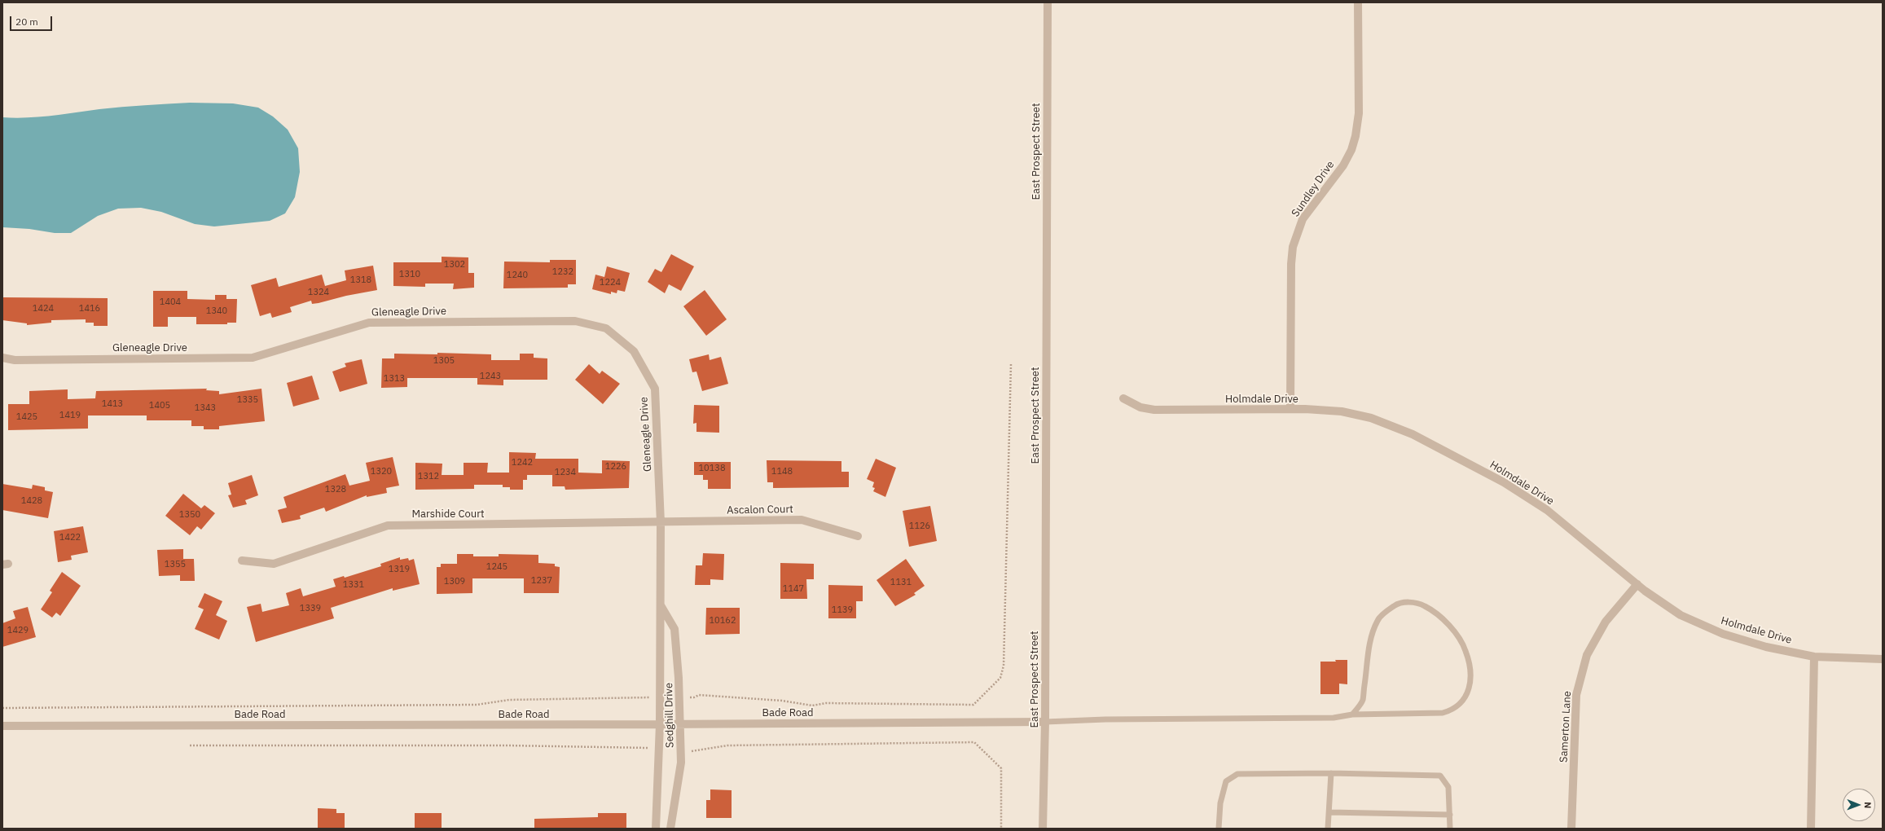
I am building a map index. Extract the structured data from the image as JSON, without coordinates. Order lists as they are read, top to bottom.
{
  "streets": {
    "street": [
      "East Prospect Street",
      "Sundley Drive",
      "Gleneagle Drive",
      "Holmdale Drive",
      "Ascalon Court",
      "Marshide Court",
      "Bade Road",
      "Sedghill Drive",
      "Samerton Lane"
    ]
  },
  "crossings": [
    ["East Prospect Street", "Bade Road"],
    ["Sundley Drive", "Holmdale Drive"],
    ["Gleneagle Drive", "Ascalon Court"],
    ["Gleneagle Drive", "Marshide Court"],
    ["Gleneagle Drive", "Sedghill Drive"],
    ["Holmdale Drive", "Samerton Lane"],
    ["Ascalon Court", "Marshide Court"],
    ["Ascalon Court", "Sedghill Drive"],
    ["Marshide Court", "Sedghill Drive"],
    ["Bade Road", "Sedghill Drive"]
  ],
  "house_numbers": [
    "1302",
    "1232",
    "1310",
    "1240",
    "1318",
    "1224",
    "1324",
    "1404",
    "1424",
    "1416",
    "1340",
    "1305",
    "1243",
    "1313",
    "1335",
    "1413",
    "1405",
    "1343",
    "1419",
    "1425",
    "1242",
    "1226",
    "10138",
    "1320",
    "1148",
    "1234",
    "1312",
    "1328",
    "1428",
    "1350",
    "1126",
    "1422",
    "1355",
    "1245",
    "1319",
    "1237",
    "1309",
    "1131",
    "1331",
    "1147",
    "1339",
    "1139",
    "10162",
    "1429"
  ],
  "scale_bar": "20 m",
  "north": "right"
}
